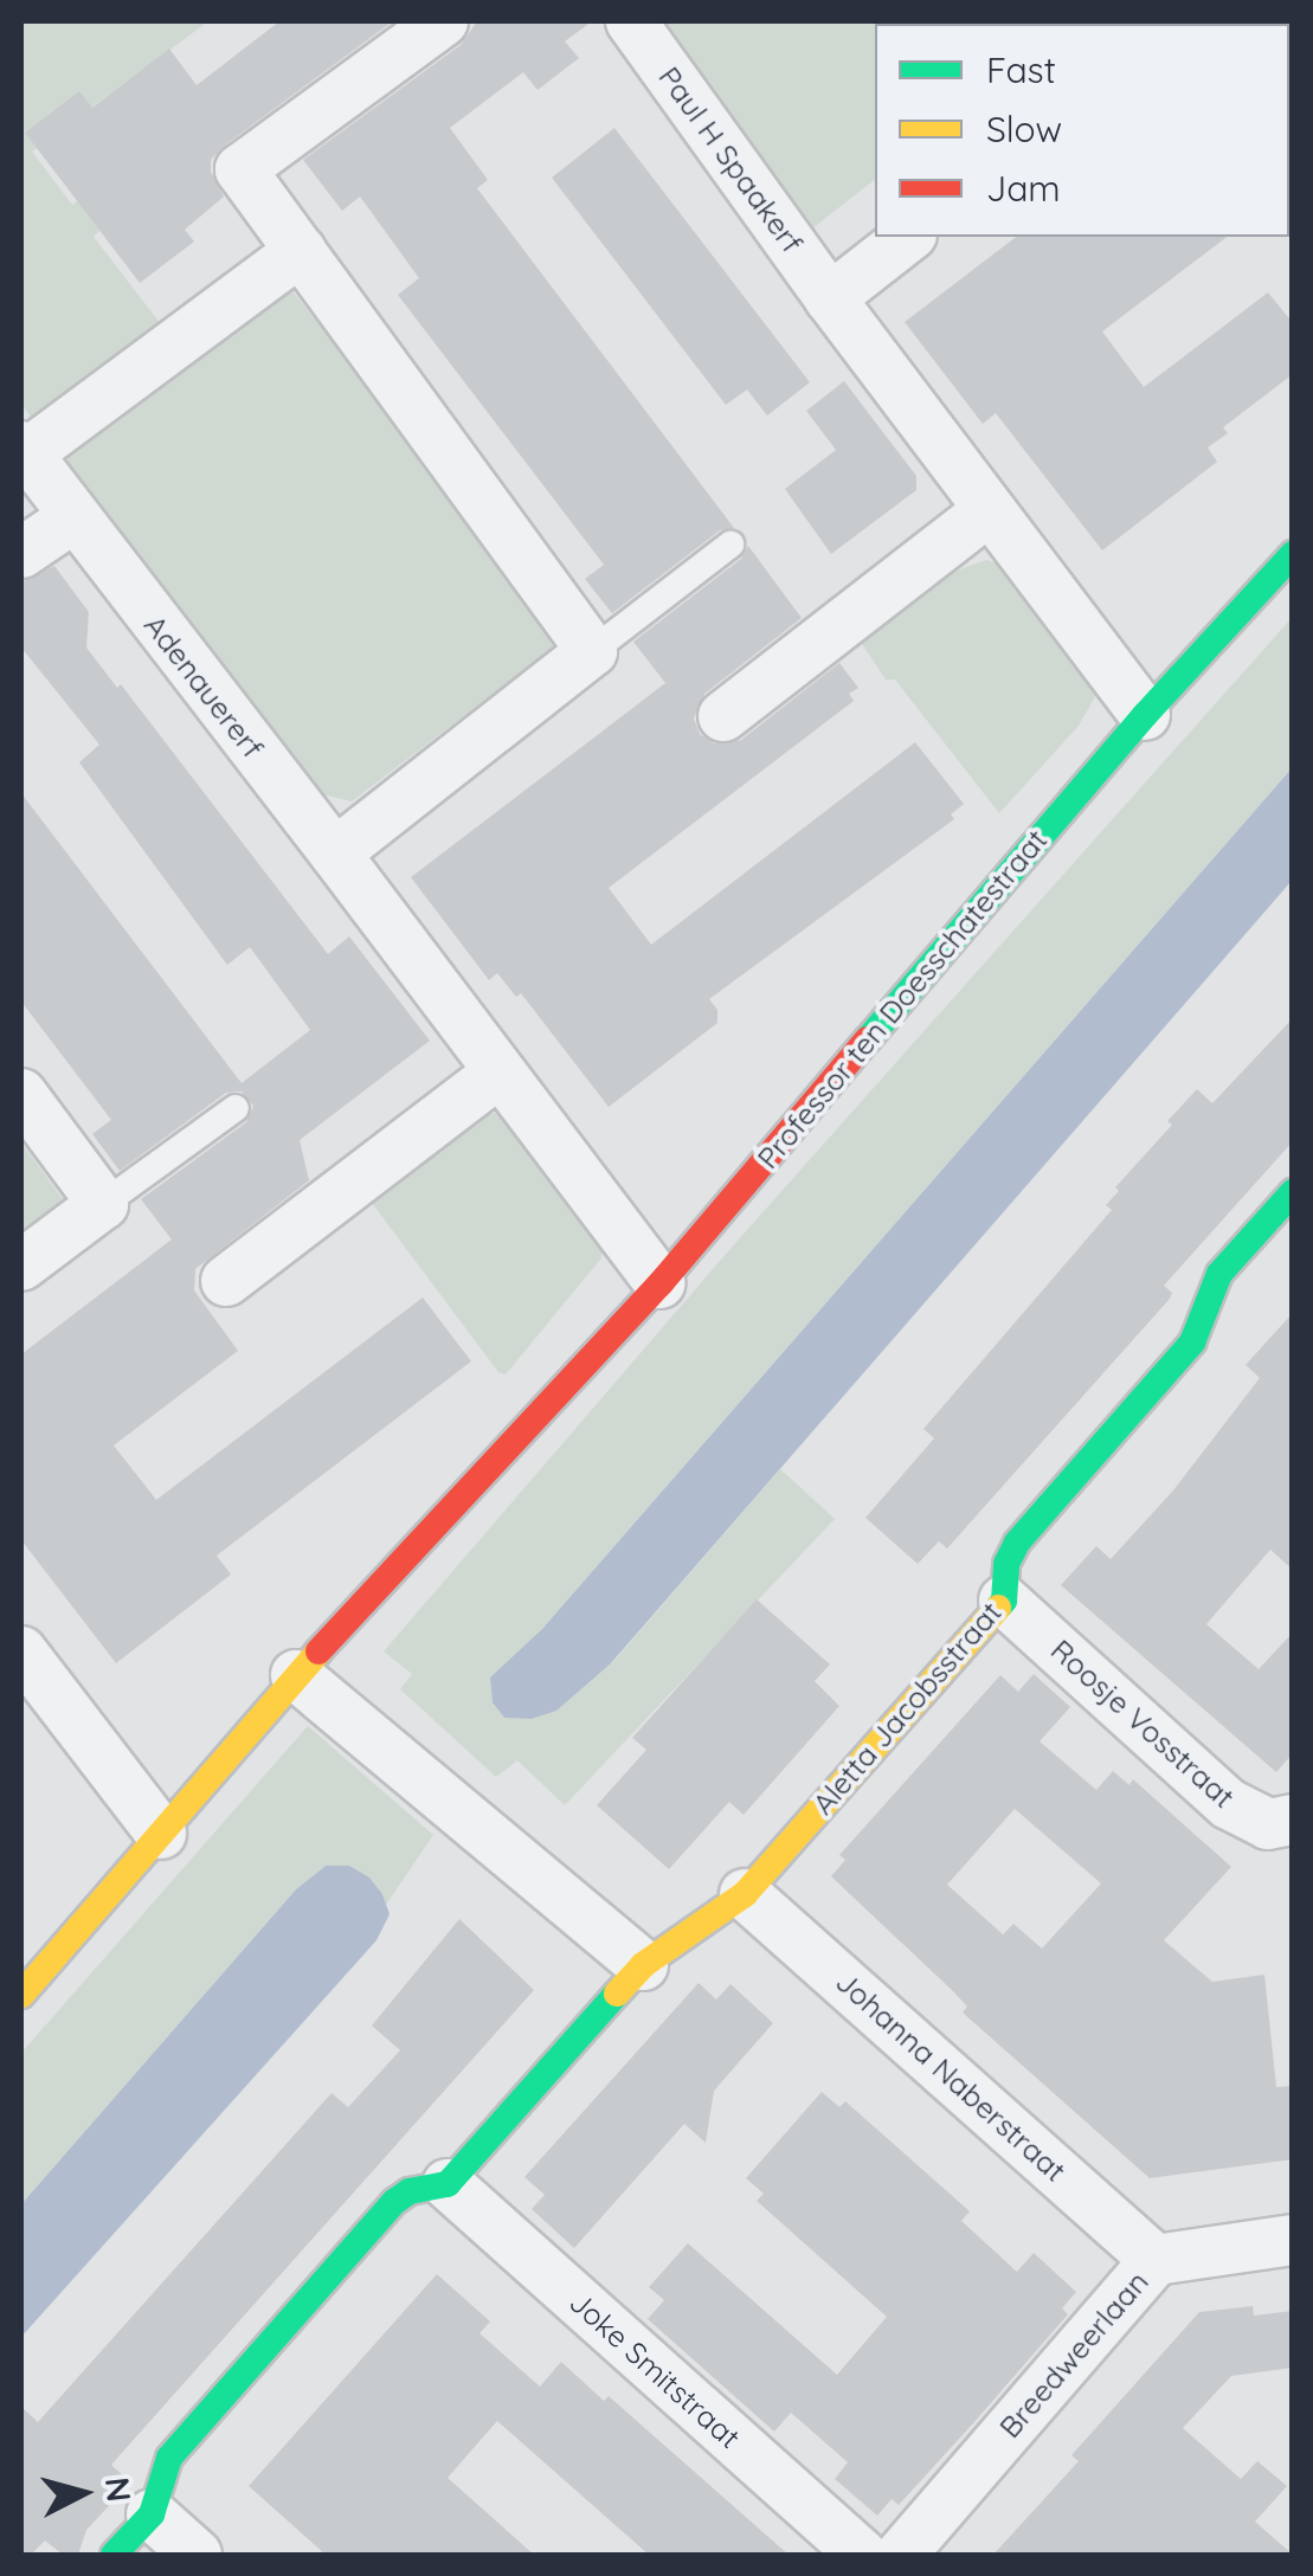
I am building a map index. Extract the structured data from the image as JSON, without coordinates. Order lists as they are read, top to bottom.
{
  "streets": {
    "street": [
      "Paul H Spaakerf",
      "Adenauererf",
      "Professor ten Doesschatestraat",
      "Aletta Jacobsstraat",
      "Roosje Vosstraat",
      "Johanna Naberstraat",
      "Breedweerlaan",
      "Joke Smitstraat"
    ]
  },
  "crossings": [
    ["Aletta Jacobsstraat", "Roosje Vosstraat"],
    ["Aletta Jacobsstraat", "Johanna Naberstraat"],
    ["Aletta Jacobsstraat", "Joke Smitstraat"],
    ["Johanna Naberstraat", "Breedweerlaan"]
  ],
  "legend": ["Fast", "Slow", "Jam"],
  "north": "right"
}
